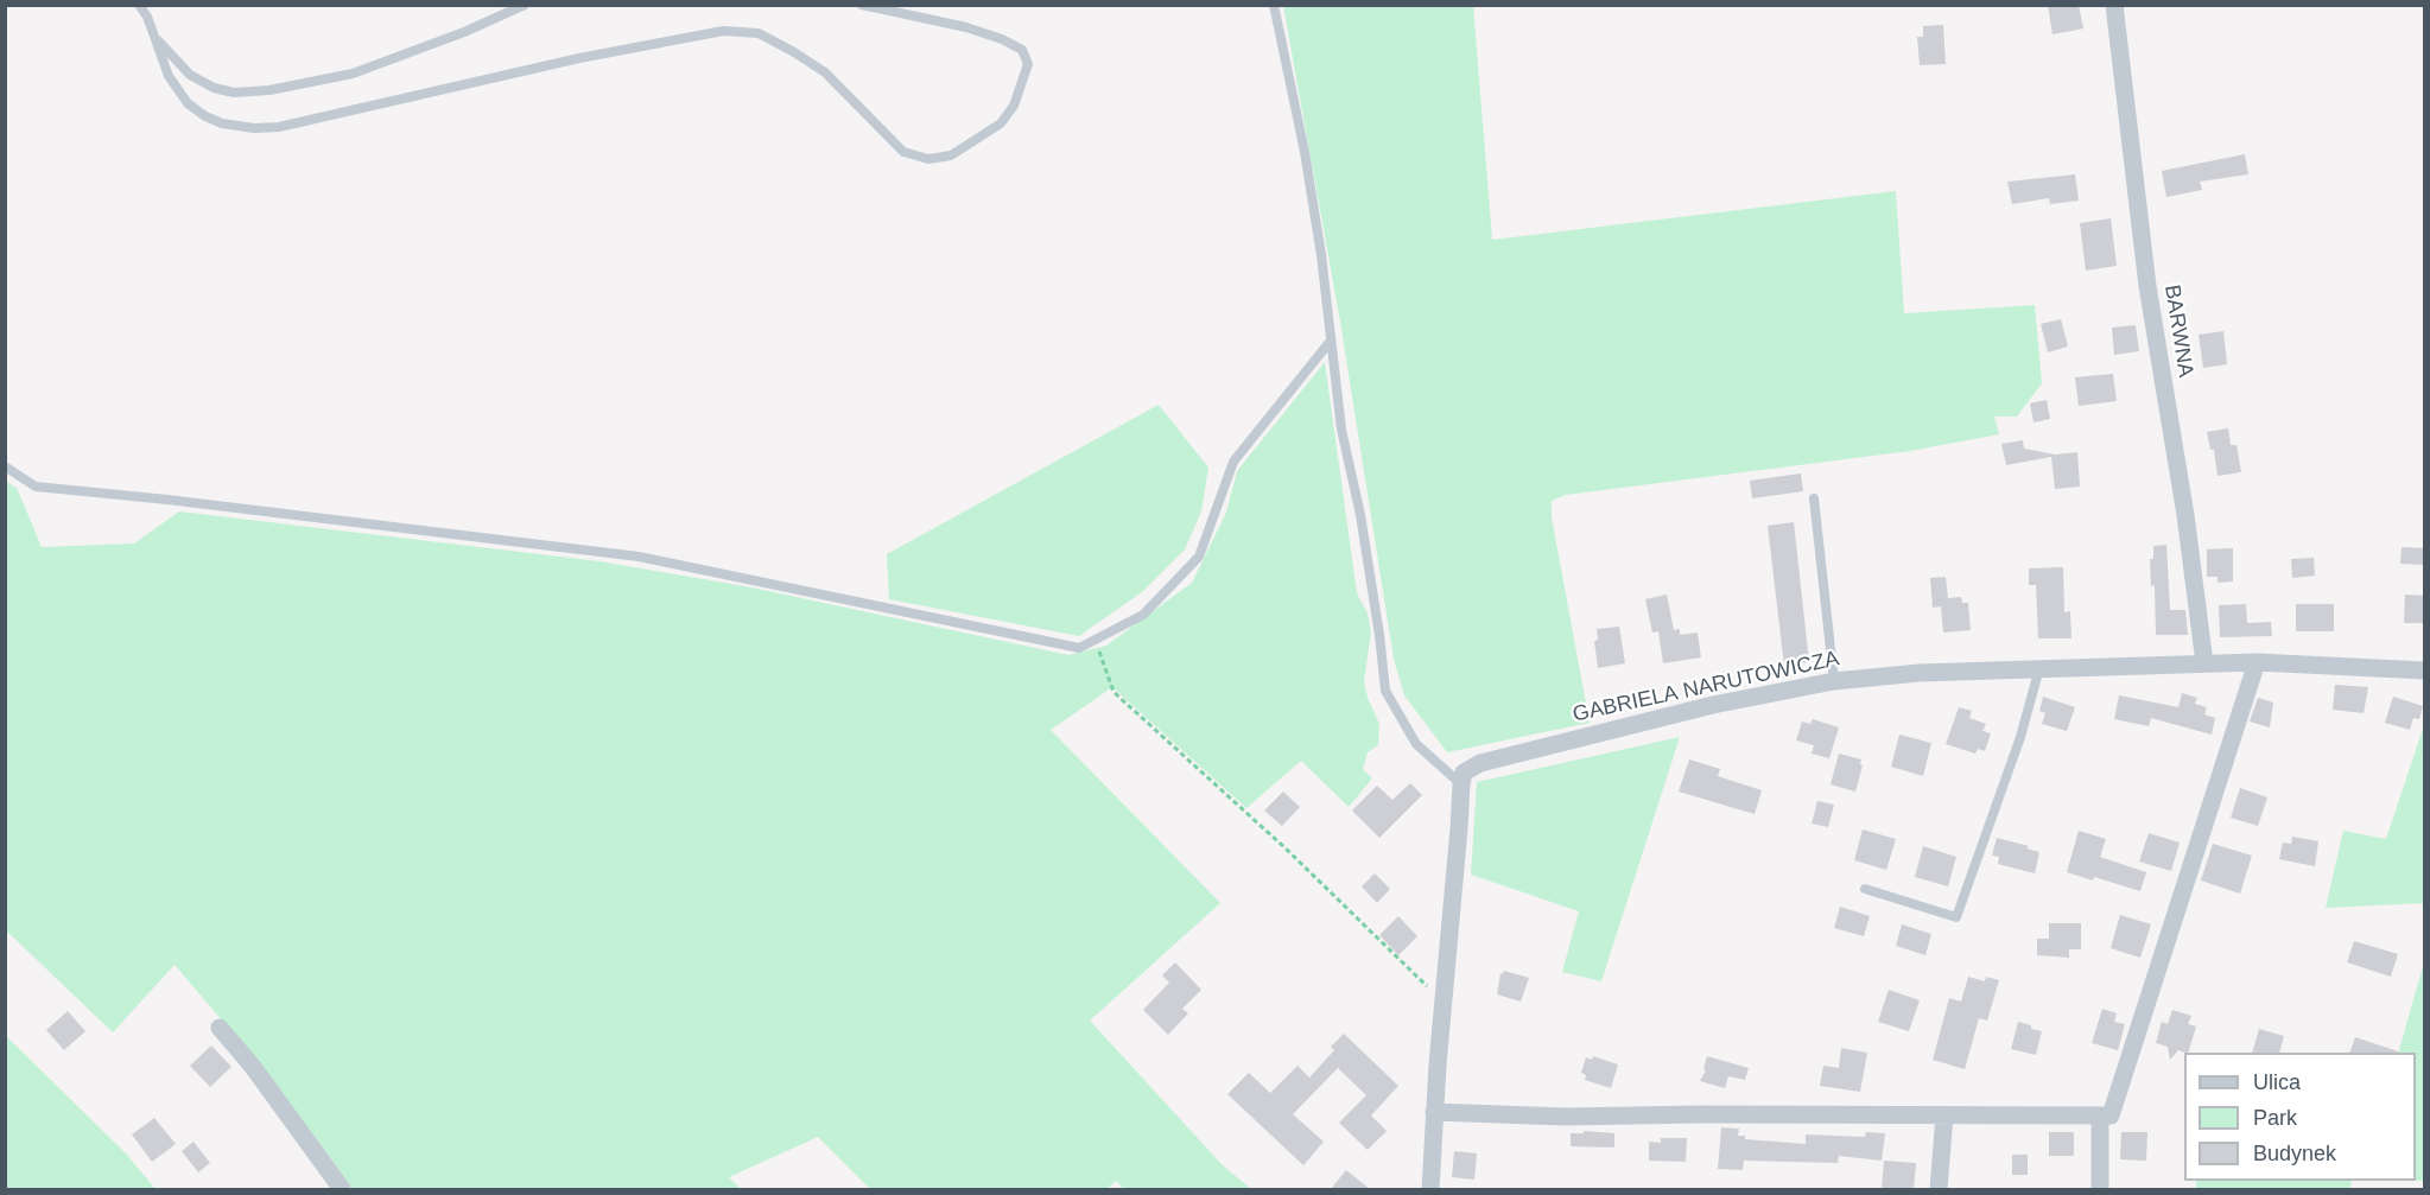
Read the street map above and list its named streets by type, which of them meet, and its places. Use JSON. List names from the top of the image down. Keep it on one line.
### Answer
{"streets":{"street":["BARWNA","GABRIELA NARUTOWICZA"]},"crossings":[["BARWNA","GABRIELA NARUTOWICZA"]],"legend":["Ulica","Park","Budynek"]}
